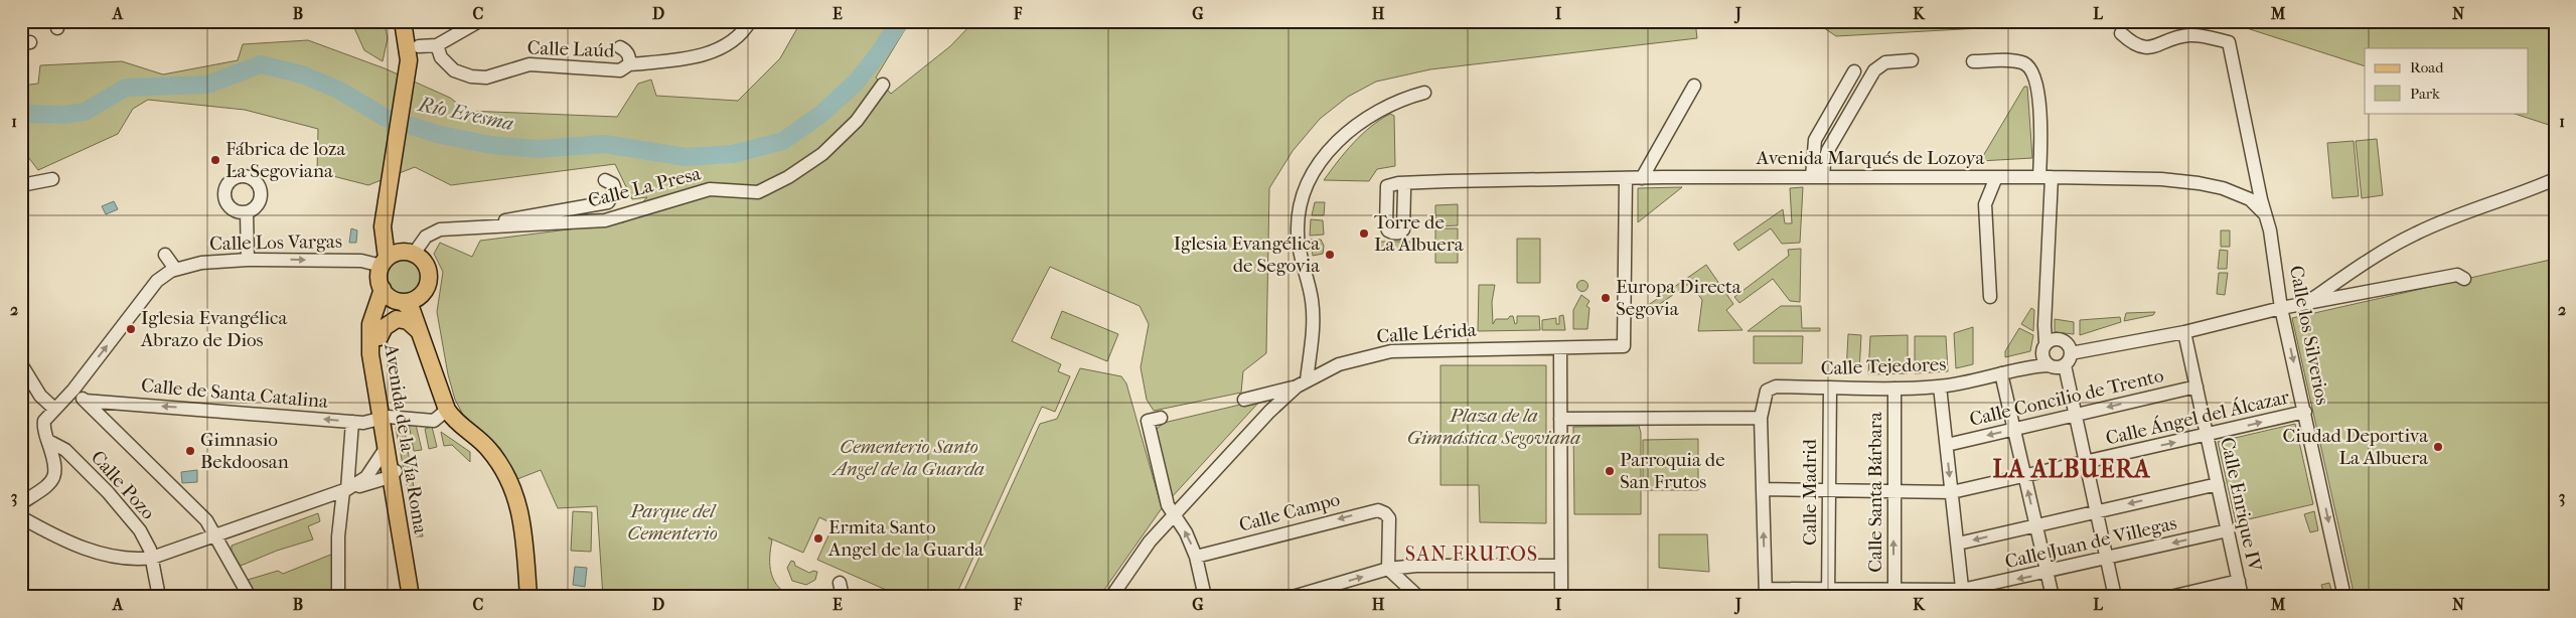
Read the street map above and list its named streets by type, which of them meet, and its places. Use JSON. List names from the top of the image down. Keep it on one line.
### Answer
{"streets":{"main road":["Avenida de la Vía Roma"],"street":["Calle Laúd","Avenida Marqués de Lozoya","Calle La Presa","Calle Los Vargas","Calle Lérida","Calle los Silverios","Calle Tejedores","Calle de Santa Catalina","Calle Concilio de Trento","Calle Ángel del Álcazar","Calle Pozo","Calle Madrid","Calle Santa Bárbara","Calle Enrique IV","Calle Campo","Calle Juan de Villegas"]},"crossings":[["Avenida Marqués de Lozoya","Calle Lérida"],["Avenida Marqués de Lozoya","Calle los Silverios"],["Calle La Presa","Calle Los Vargas"],["Calle La Presa","Avenida de la Vía Roma"],["Calle Los Vargas","Avenida de la Vía Roma"],["Calle los Silverios","Calle Ángel del Álcazar"],["Calle Tejedores","Calle Madrid"],["Calle Tejedores","Calle Santa Bárbara"],["Calle de Santa Catalina","Avenida de la Vía Roma"],["Calle Concilio de Trento","Calle Enrique IV"],["Calle Ángel del Álcazar","Calle Madrid"],["Calle Ángel del Álcazar","Calle Santa Bárbara"],["Calle Ángel del Álcazar","Calle Enrique IV"],["Calle Madrid","Calle Juan de Villegas"],["Calle Santa Bárbara","Calle Juan de Villegas"],["Calle Enrique IV","Calle Juan de Villegas"]],"one_way":["Calle Los Vargas","Calle los Silverios"],"districts":["LA ALBUERA","SAN FRUTOS"],"water":["Río Eresma"],"parks":["Plaza de la Gimnástica Segoviana","Cementerio Santo Angel de la Guarda","Parque del Cementerio"],"places":["Fábrica de loza La Segoviana","Torre de La Albuera","Iglesia Evangélica de Segovia","Europa Directa Segovia","Iglesia Evangélica Abrazo de Dios","Ciudad Deportiva La Albuera","Gimnasio Bekdoosan","Parroquia de San Frutos","Ermita Santo Angel de la Guarda"],"legend":["Road","Park"],"grid":{"columns":["A","B","C","D","E","F","G","H","I","J","K","L","M","N"],"rows":["1","2","3"]}}
